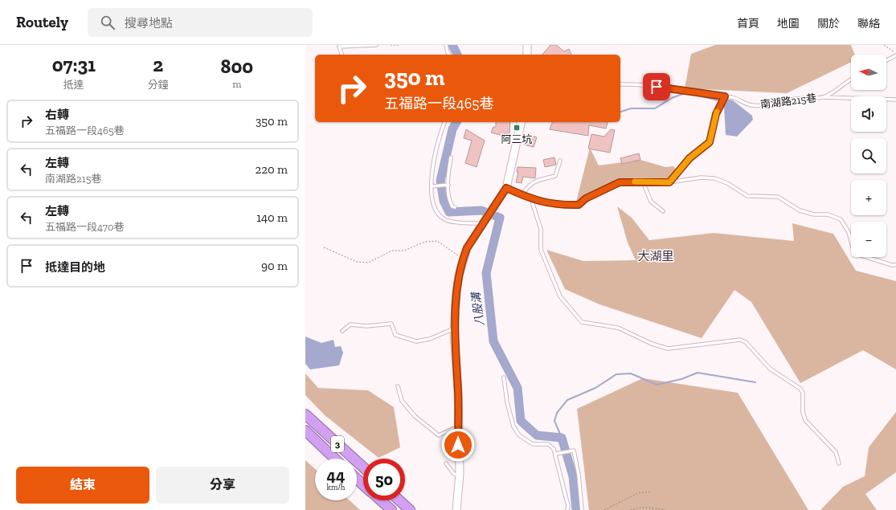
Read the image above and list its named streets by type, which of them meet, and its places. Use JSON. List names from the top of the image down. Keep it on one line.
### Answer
{"streets":{"highway":["3"],"lane":["南湖路215巷"]},"districts":["大湖里"],"water":["八股溝"],"places":{"transit":["阿三坑"]},"north":"left","page":{"header":"Routely","search":"搜尋地點","nav":["首頁","地圖","關於","聯絡"],"eta":["07:31","抵達","2","分鐘","800","m"],"map_buttons":["+","−"],"turn":["350 m","五福路一段465巷"],"list":[{"name":"右轉","note":"五福路一段465巷","value":"350 m"},{"name":"左轉","note":"南湖路215巷","value":"220 m"},{"name":"左轉","note":"五福路一段470巷","value":"140 m"},{"name":"抵達目的地","value":"90 m"}],"speed":"44 km/h","limit":"50","buttons":["結束","分享"]}}
